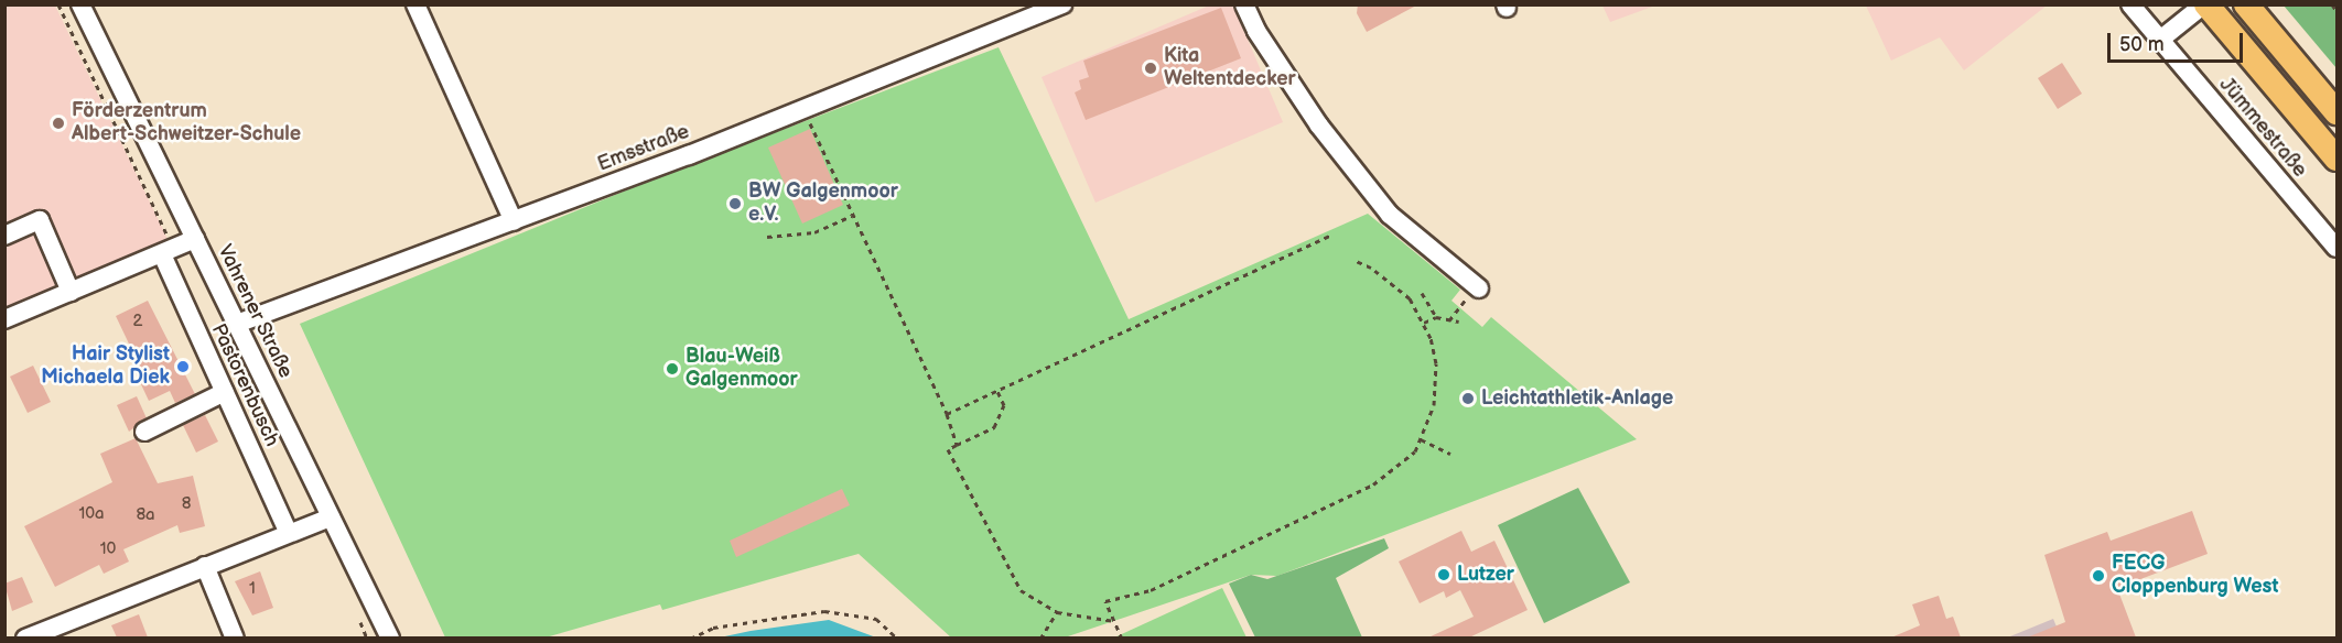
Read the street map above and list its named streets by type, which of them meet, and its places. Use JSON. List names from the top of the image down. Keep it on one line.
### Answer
{"streets":{"street":["Jümmestraße","Emsstraße","Vahrener Straße","Pastorenbusch"]},"crossings":[["Emsstraße","Vahrener Straße"]],"places":["Kita Weltentdecker","Förderzentrum Albert-Schweitzer-Schule","BW Galgenmoor e.V.","Hair Stylist Michaela Diek","Blau-Weiß Galgenmoor","Leichtathletik-Anlage","Lutzer","FECG Cloppenburg West"],"house_numbers":["2","8","10a","8a","10","1"],"scale_bar":"50 m"}
